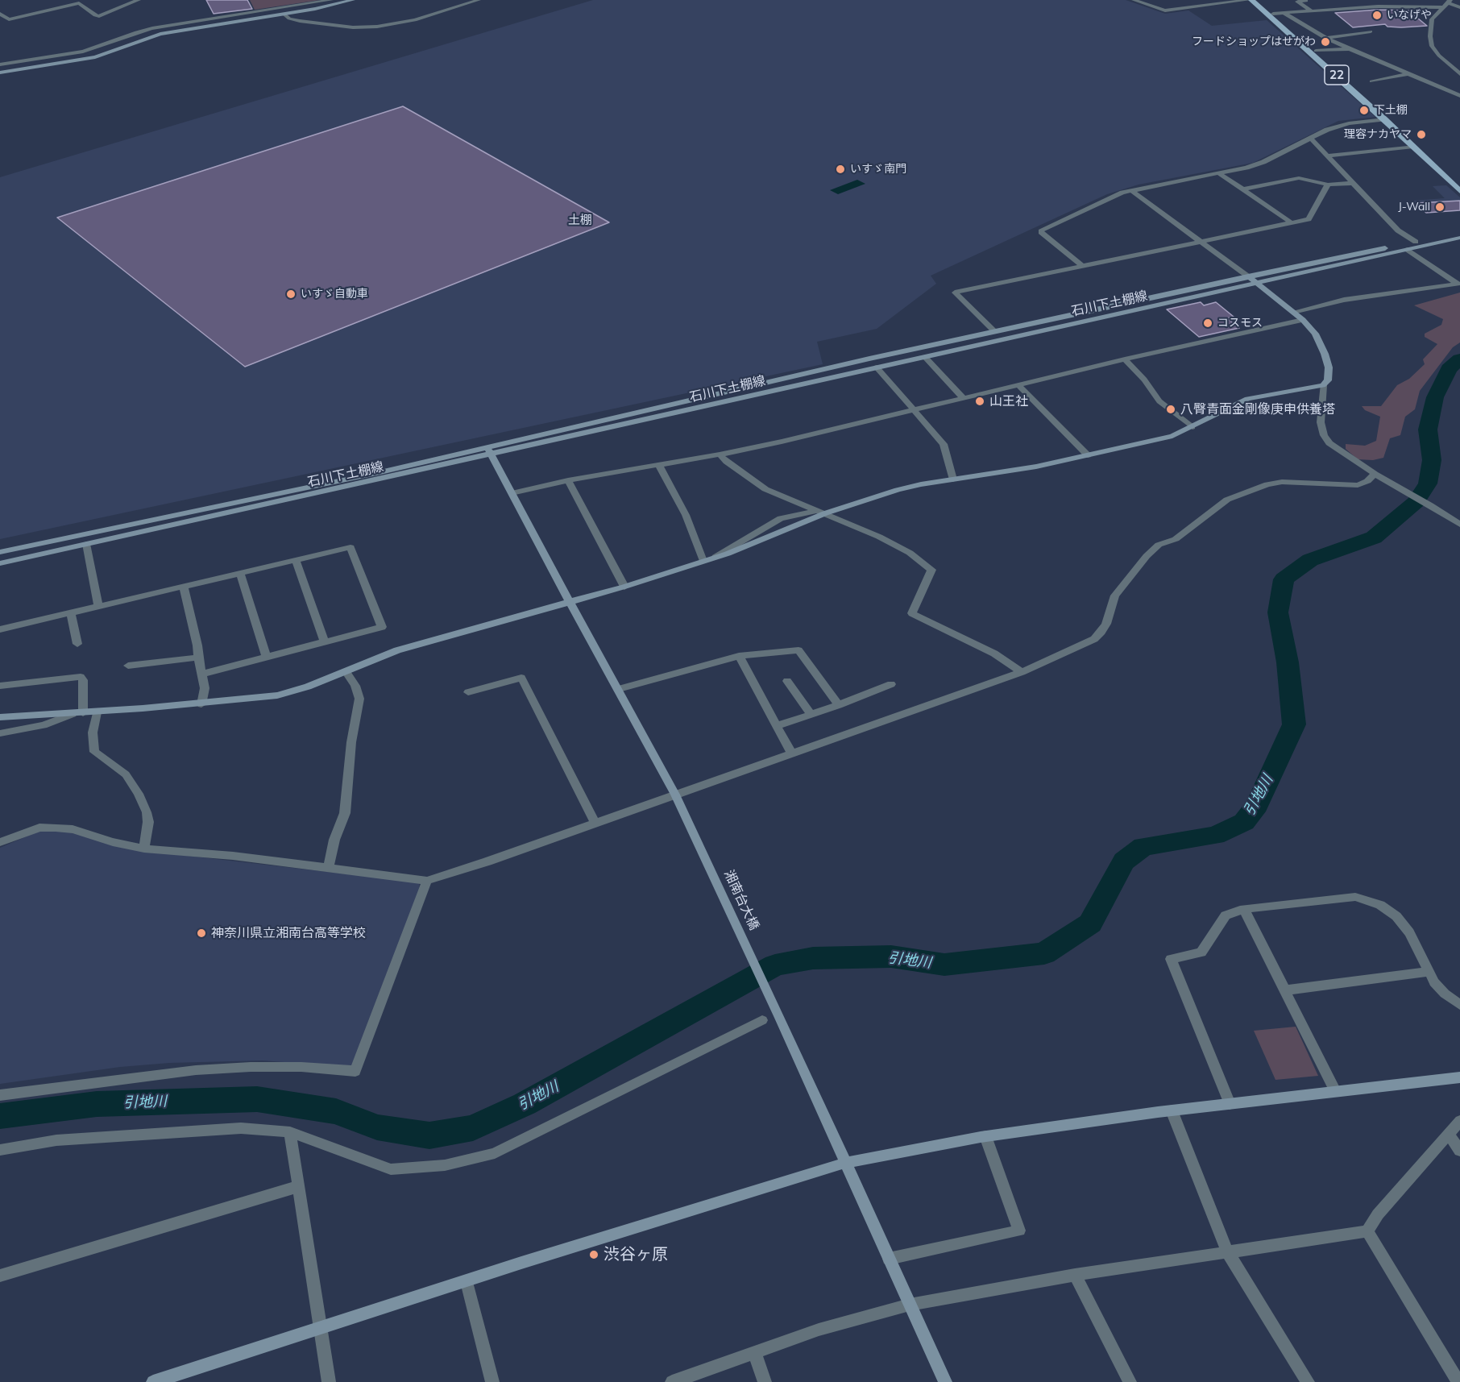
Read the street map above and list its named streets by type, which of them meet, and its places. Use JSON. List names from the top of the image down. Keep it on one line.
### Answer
{"streets":{"main road":["22"],"street":["石川下土棚線","湘南台大橋"]},"crossings":[["石川下土棚線","湘南台大橋"]],"districts":["土棚"],"water":["引地川"],"places":["いなげや","フードショップはせがわ","下土棚","理容ナカヤマ","いすゞ南門","J-Wall","いすゞ自動車","コスモス","山王社","八臀青面金剛像庚申供養塔","神奈川県立湘南台高等学校","渋谷ヶ原"]}
